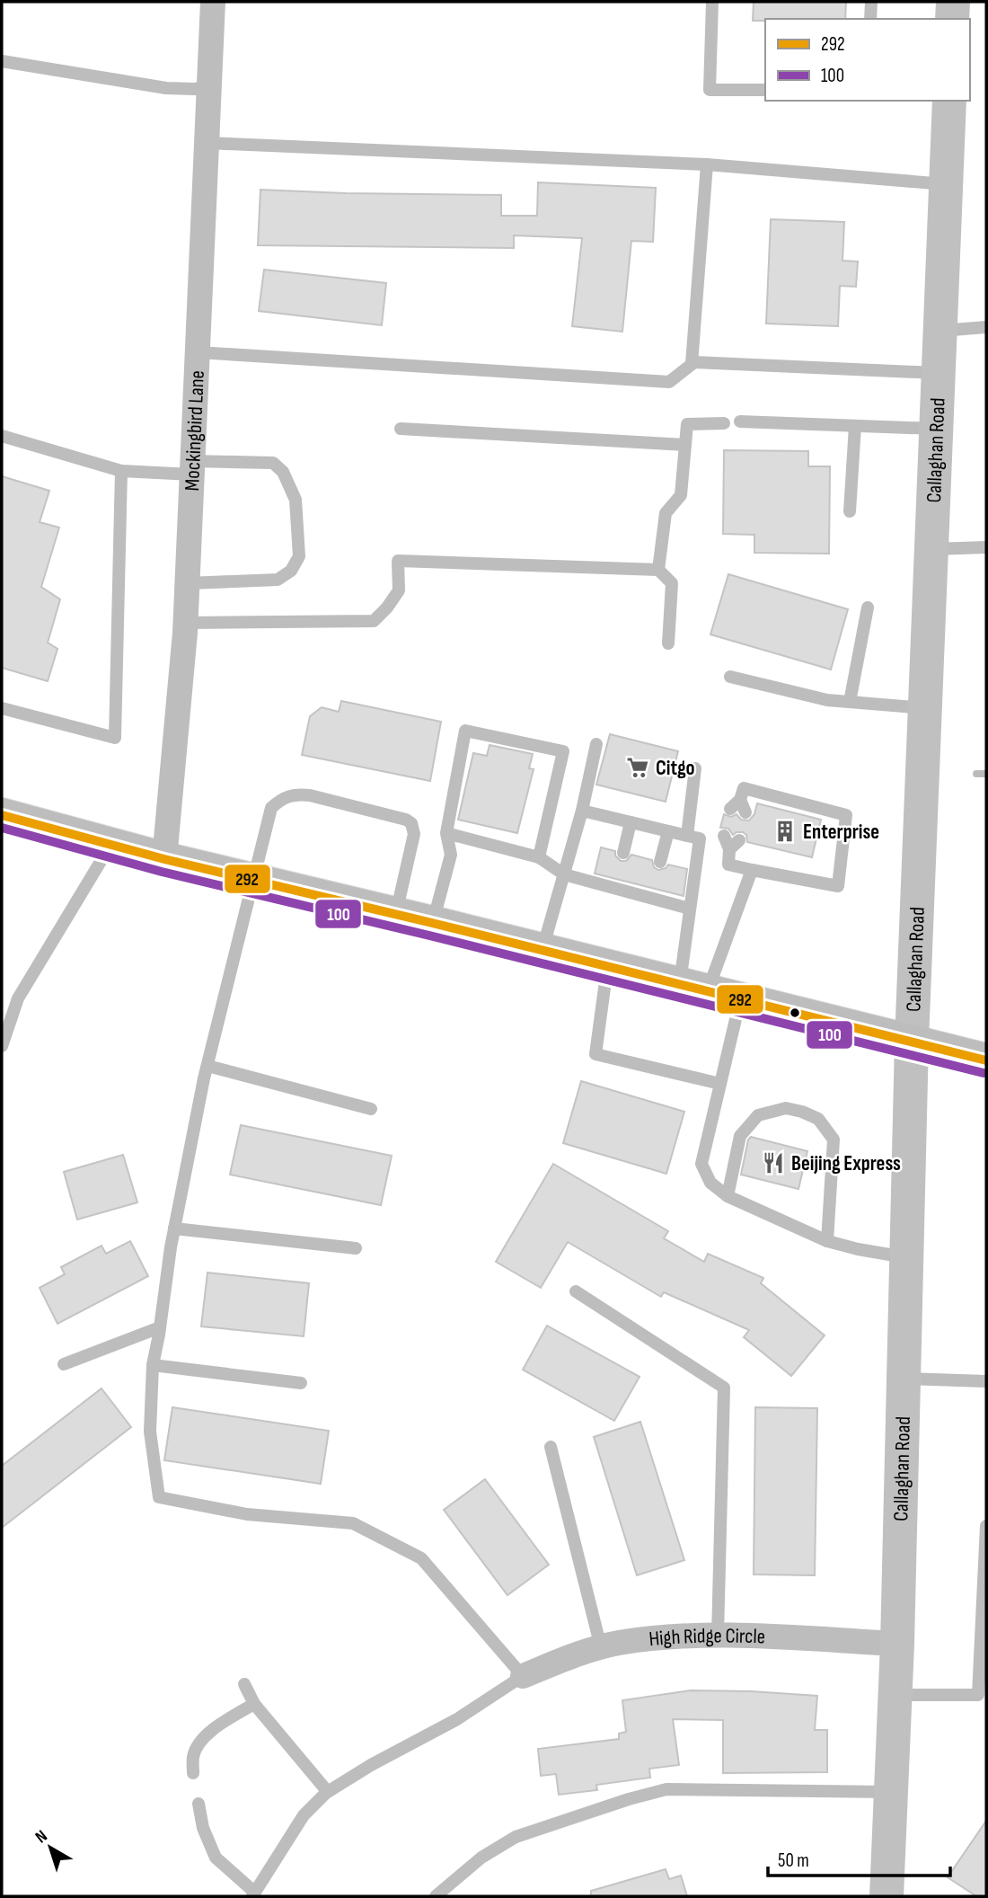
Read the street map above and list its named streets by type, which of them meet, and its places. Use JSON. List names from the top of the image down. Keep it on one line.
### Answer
{"streets":{"main road":["Callaghan Road"],"street":["Mockingbird Lane","High Ridge Circle"]},"crossings":[["Callaghan Road","High Ridge Circle"]],"places":{"supermarket":["Citgo"],"building":["Enterprise"],"restaurant":["Beijing Express"]},"lines":["transit line 292","transit line 100"],"legend":["292","100"],"scale_bar":"50 m","north":"top left"}
